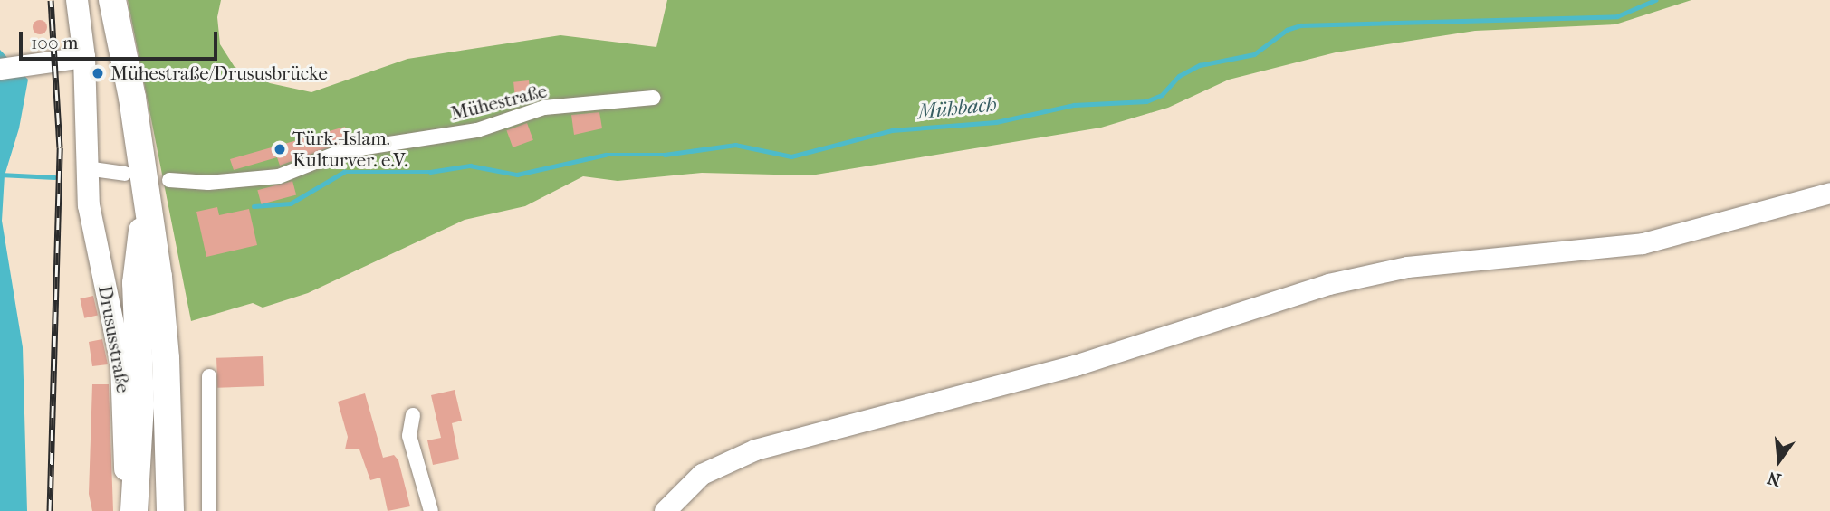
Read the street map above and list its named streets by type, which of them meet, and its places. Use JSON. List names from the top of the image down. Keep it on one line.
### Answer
{"streets":{"main road":["Drususstraße"],"street":["Mühestraße"]},"water":["Mühbach"],"places":["Mühestraße/Drususbrücke","Türk.-Islam. Kulturver. e.V."],"scale_bar":"100 m","north":"bottom"}
